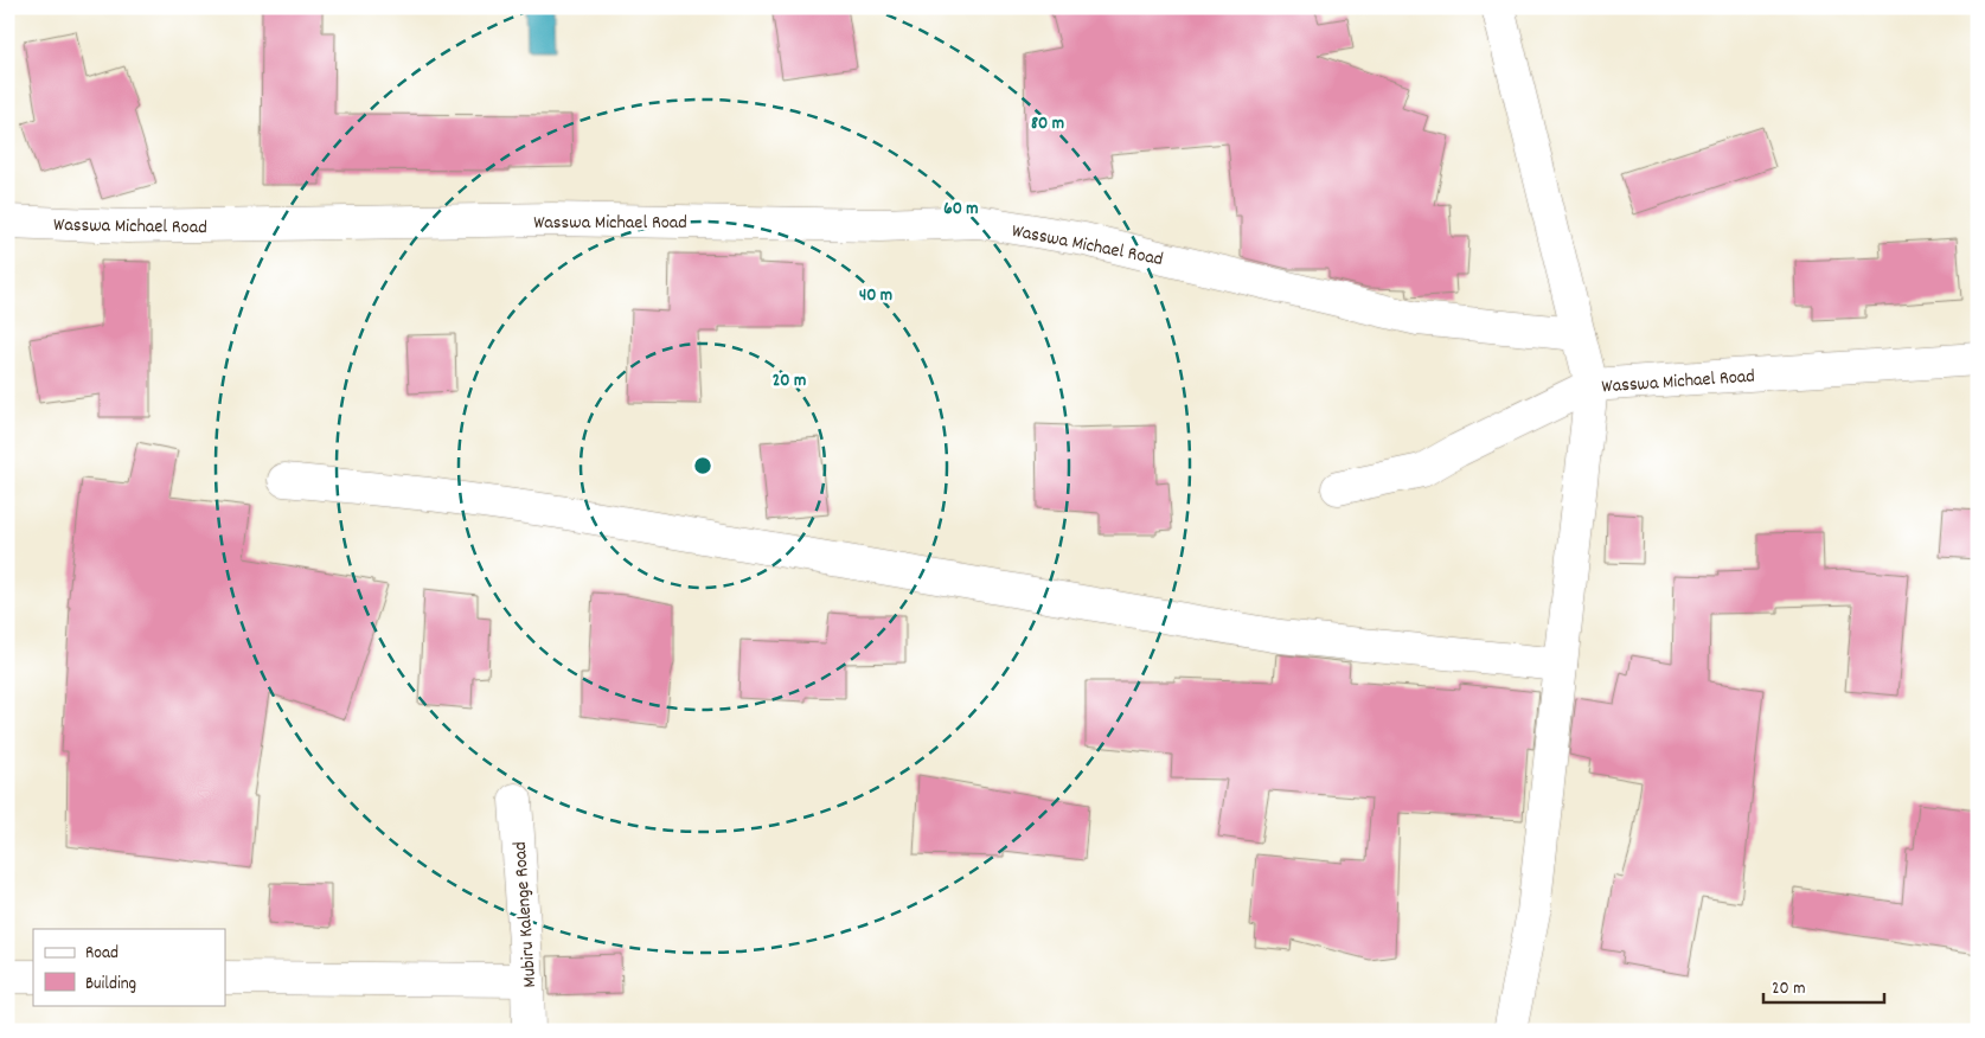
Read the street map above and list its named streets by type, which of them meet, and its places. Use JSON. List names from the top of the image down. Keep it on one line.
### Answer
{"streets":{"street":["Wasswa Michael Road","Mubiru Kalenge Road"]},"legend":["Road","Building"],"scale_bar":"20 m","rings":["80 m","60 m","40 m","20 m"]}
